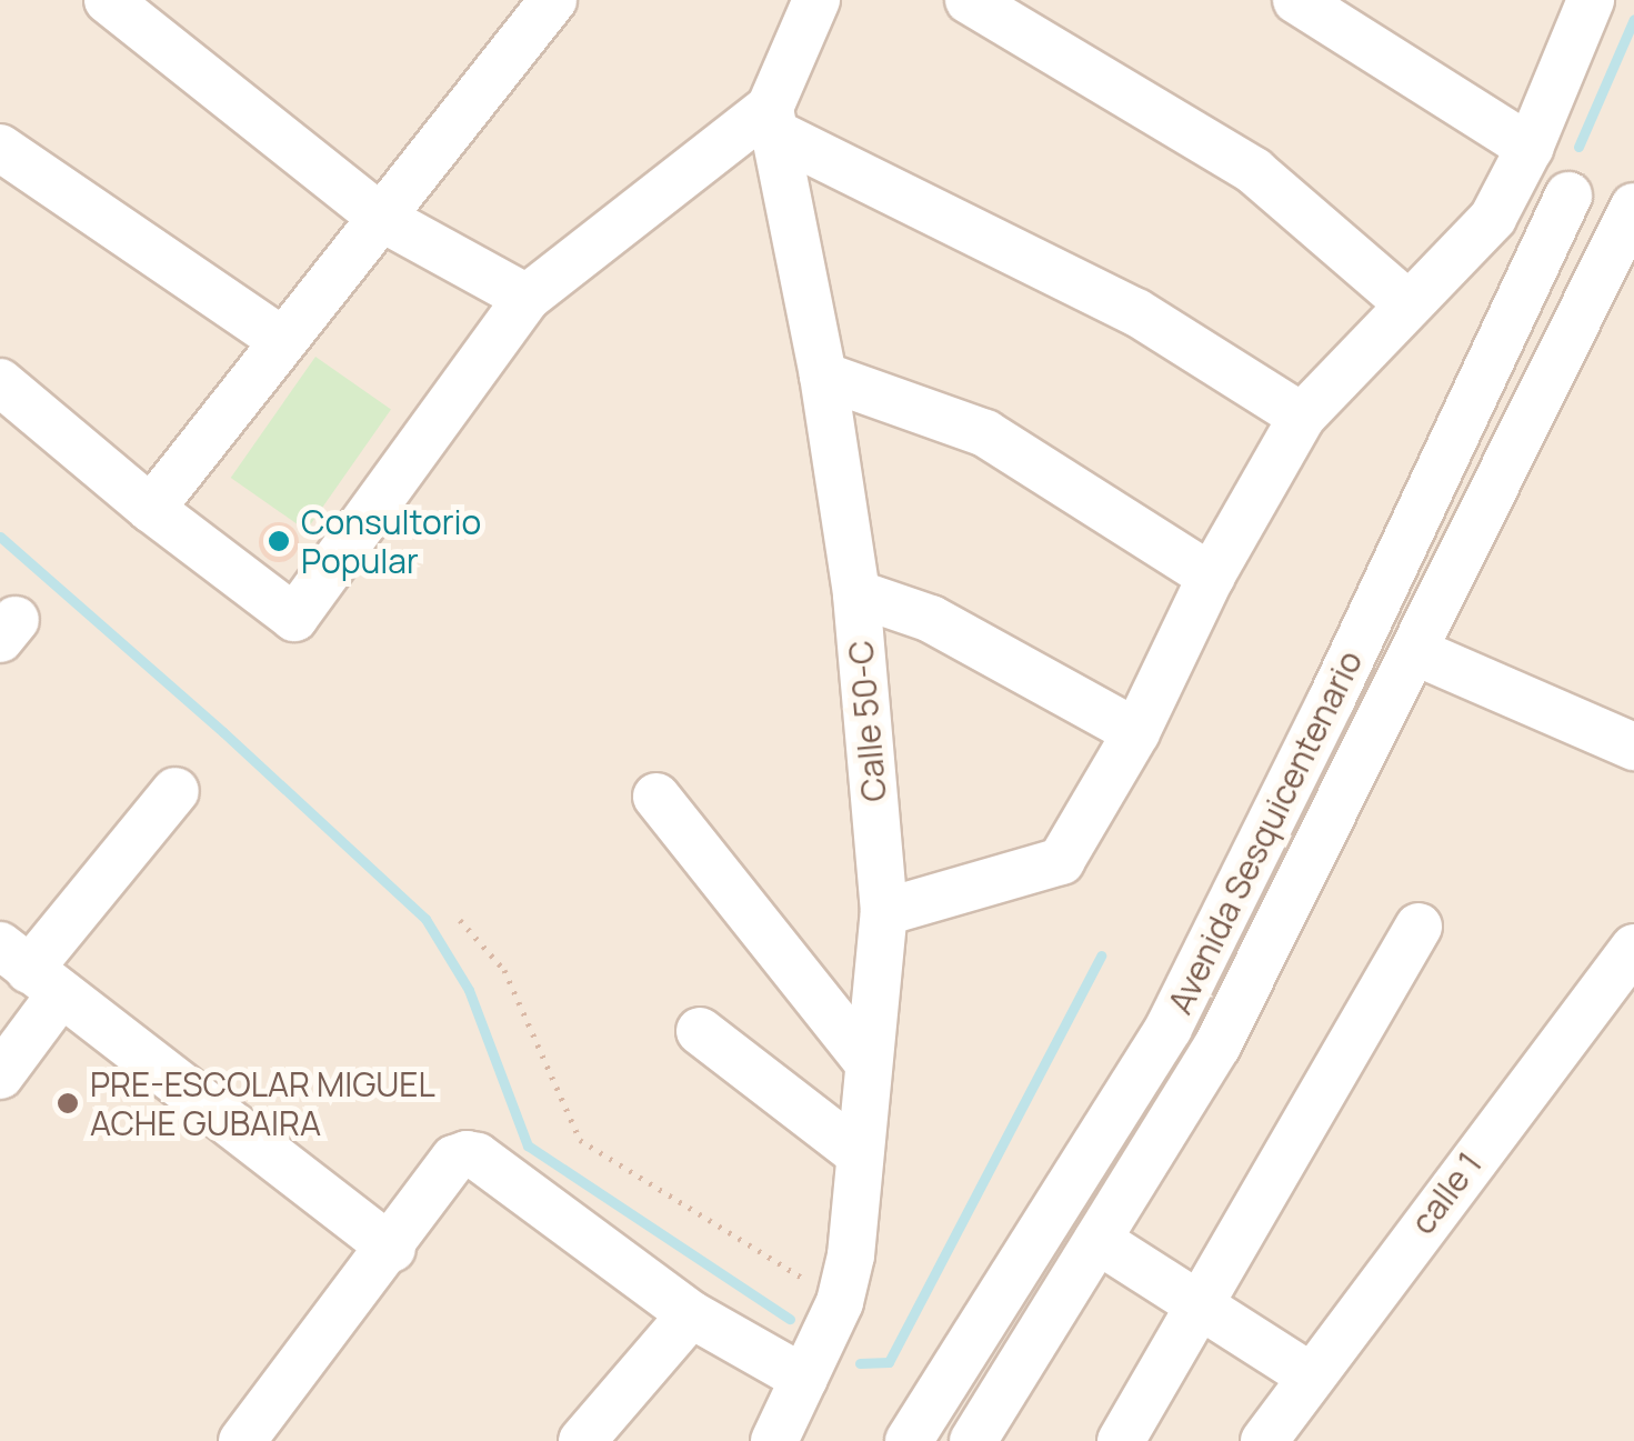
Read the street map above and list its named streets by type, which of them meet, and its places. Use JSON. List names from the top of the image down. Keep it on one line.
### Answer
{"streets":{"street":["Calle 50-C","Avenida Sesquicentenario","calle 1"]},"places":["Consultorio Popular","PRE-ESCOLAR MIGUEL ACHE GUBAIRA"]}
